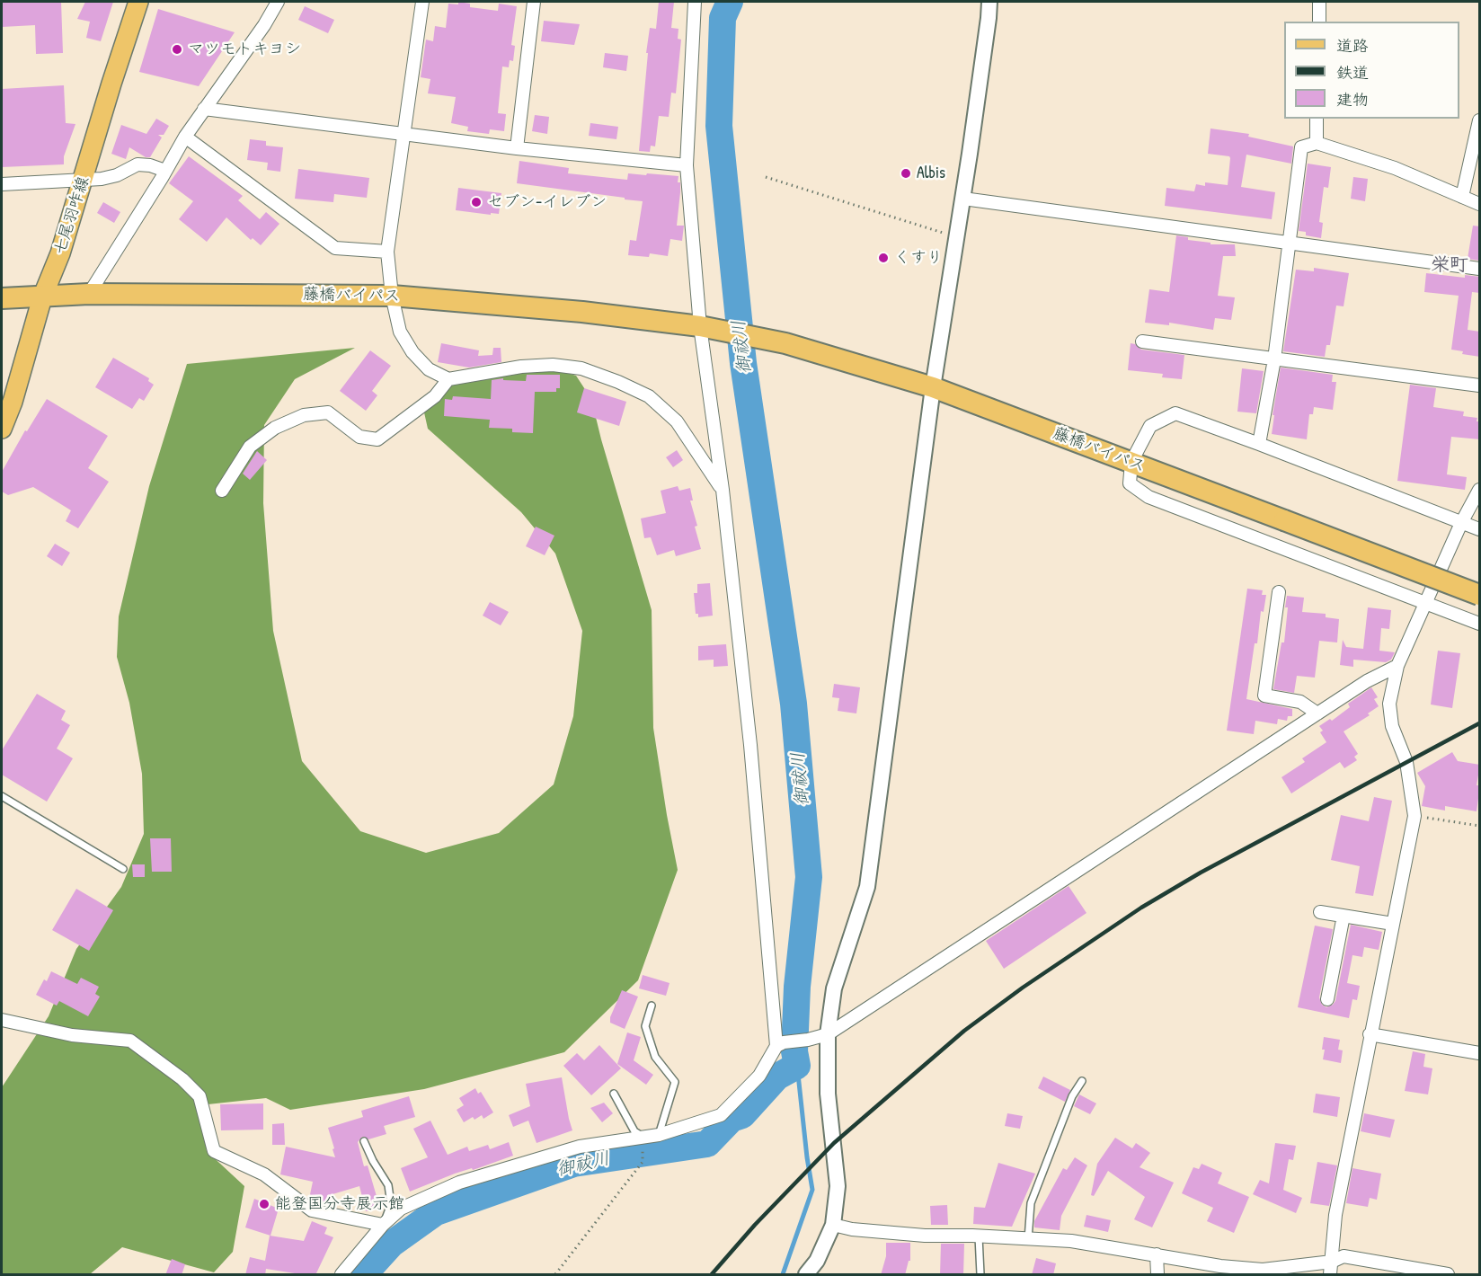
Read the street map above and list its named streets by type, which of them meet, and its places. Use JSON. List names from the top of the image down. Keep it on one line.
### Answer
{"streets":{"highway":["藤橋バイパス"],"main road":["七尾羽咋線"]},"crossings":[["七尾羽咋線","藤橋バイパス"]],"districts":["栄町"],"water":["御祓川"],"places":["マツモトキヨシ","Albis","セブン-イレブン","くすり","能登国分寺展示館"],"legend":["道路","鉄道","建物"]}
